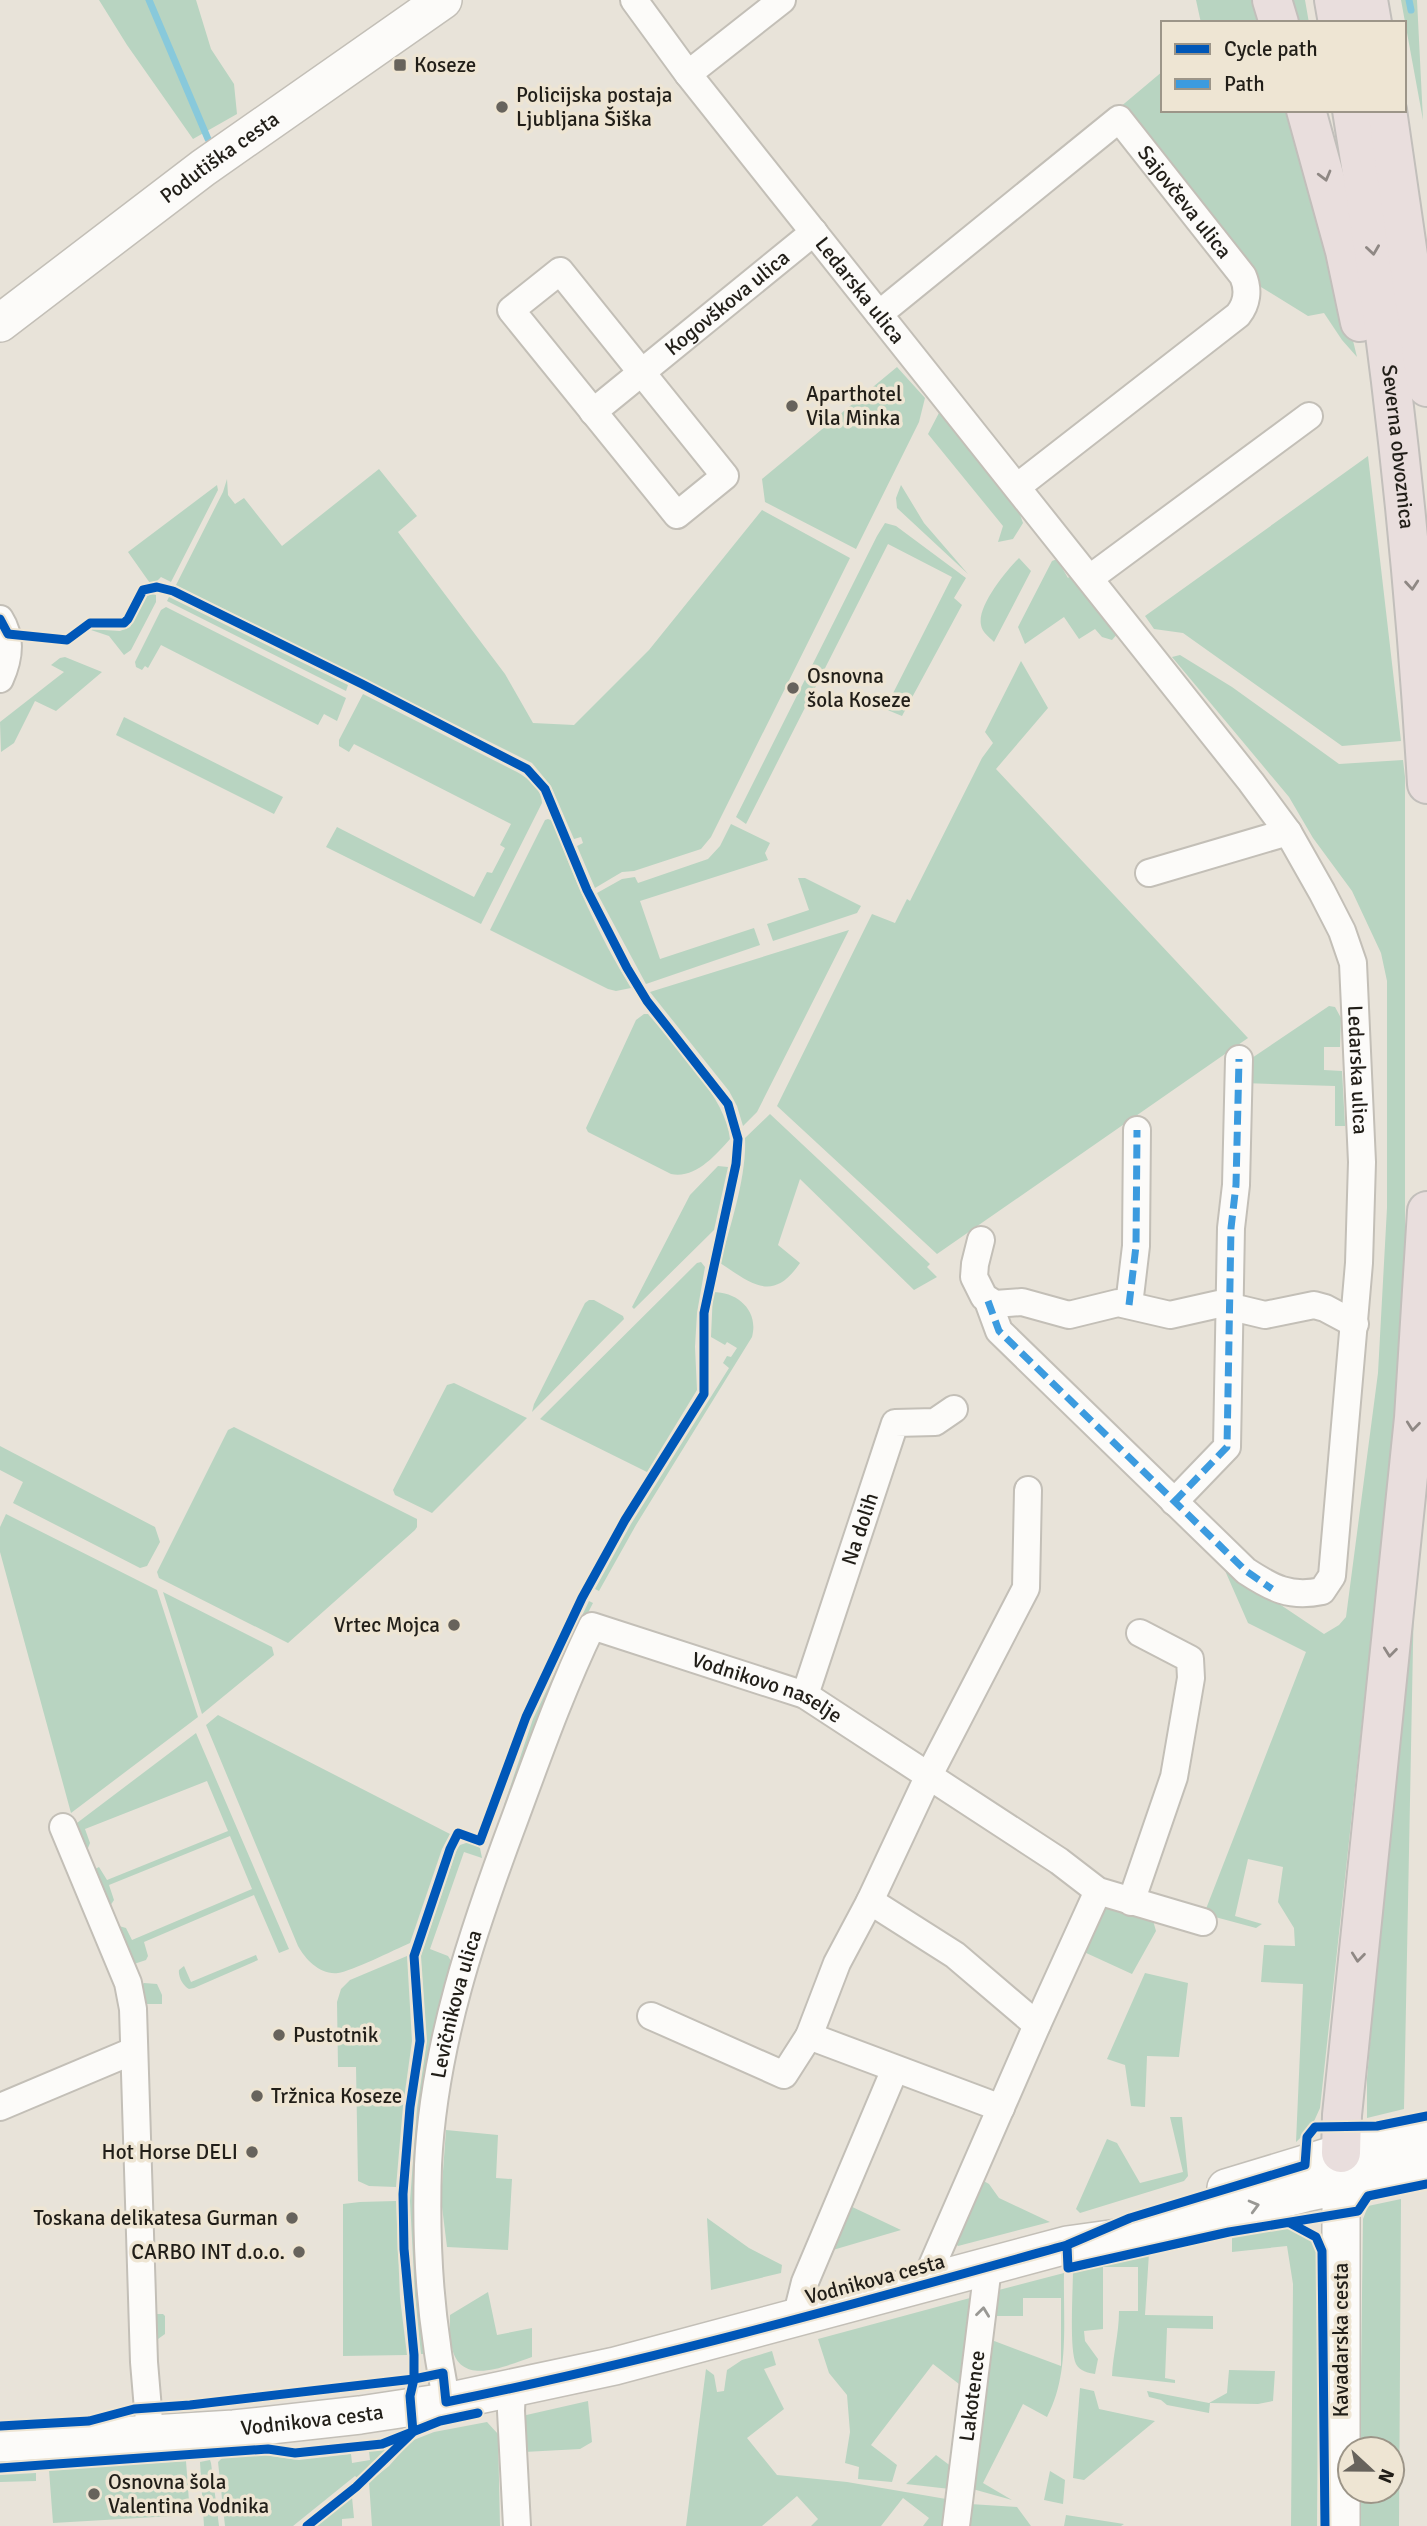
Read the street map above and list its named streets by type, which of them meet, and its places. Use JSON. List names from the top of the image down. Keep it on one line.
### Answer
{"streets":{"highway":["Severna obvoznica"],"street":["Podutiška cesta","Sajovčeva ulica","Ledarska ulica","Kogovškova ulica","Na dolih","Vodnikovo naselje","Levičnikova ulica","Vodnikova cesta","Kavadarska cesta","Lakotence"]},"crossings":[["Sajovčeva ulica","Ledarska ulica"],["Ledarska ulica","Kogovškova ulica"],["Na dolih","Vodnikovo naselje"],["Vodnikovo naselje","Levičnikova ulica"],["Levičnikova ulica","Vodnikova cesta"],["Vodnikova cesta","Kavadarska cesta"],["Vodnikova cesta","Lakotence"]],"places":{"transit":["Koseze"],"other":["Policijska postaja Ljubljana Šiška","Aparthotel Vila Minka","Osnovna šola Koseze","Vrtec Mojca","Pustotnik","Tržnica Koseze","Hot Horse DELI","Toskana delikatesa Gurman","CARBO INT d.o.o.","Osnovna šola Valentina Vodnika"]},"legend":["Cycle path","Path"],"north":"right"}
